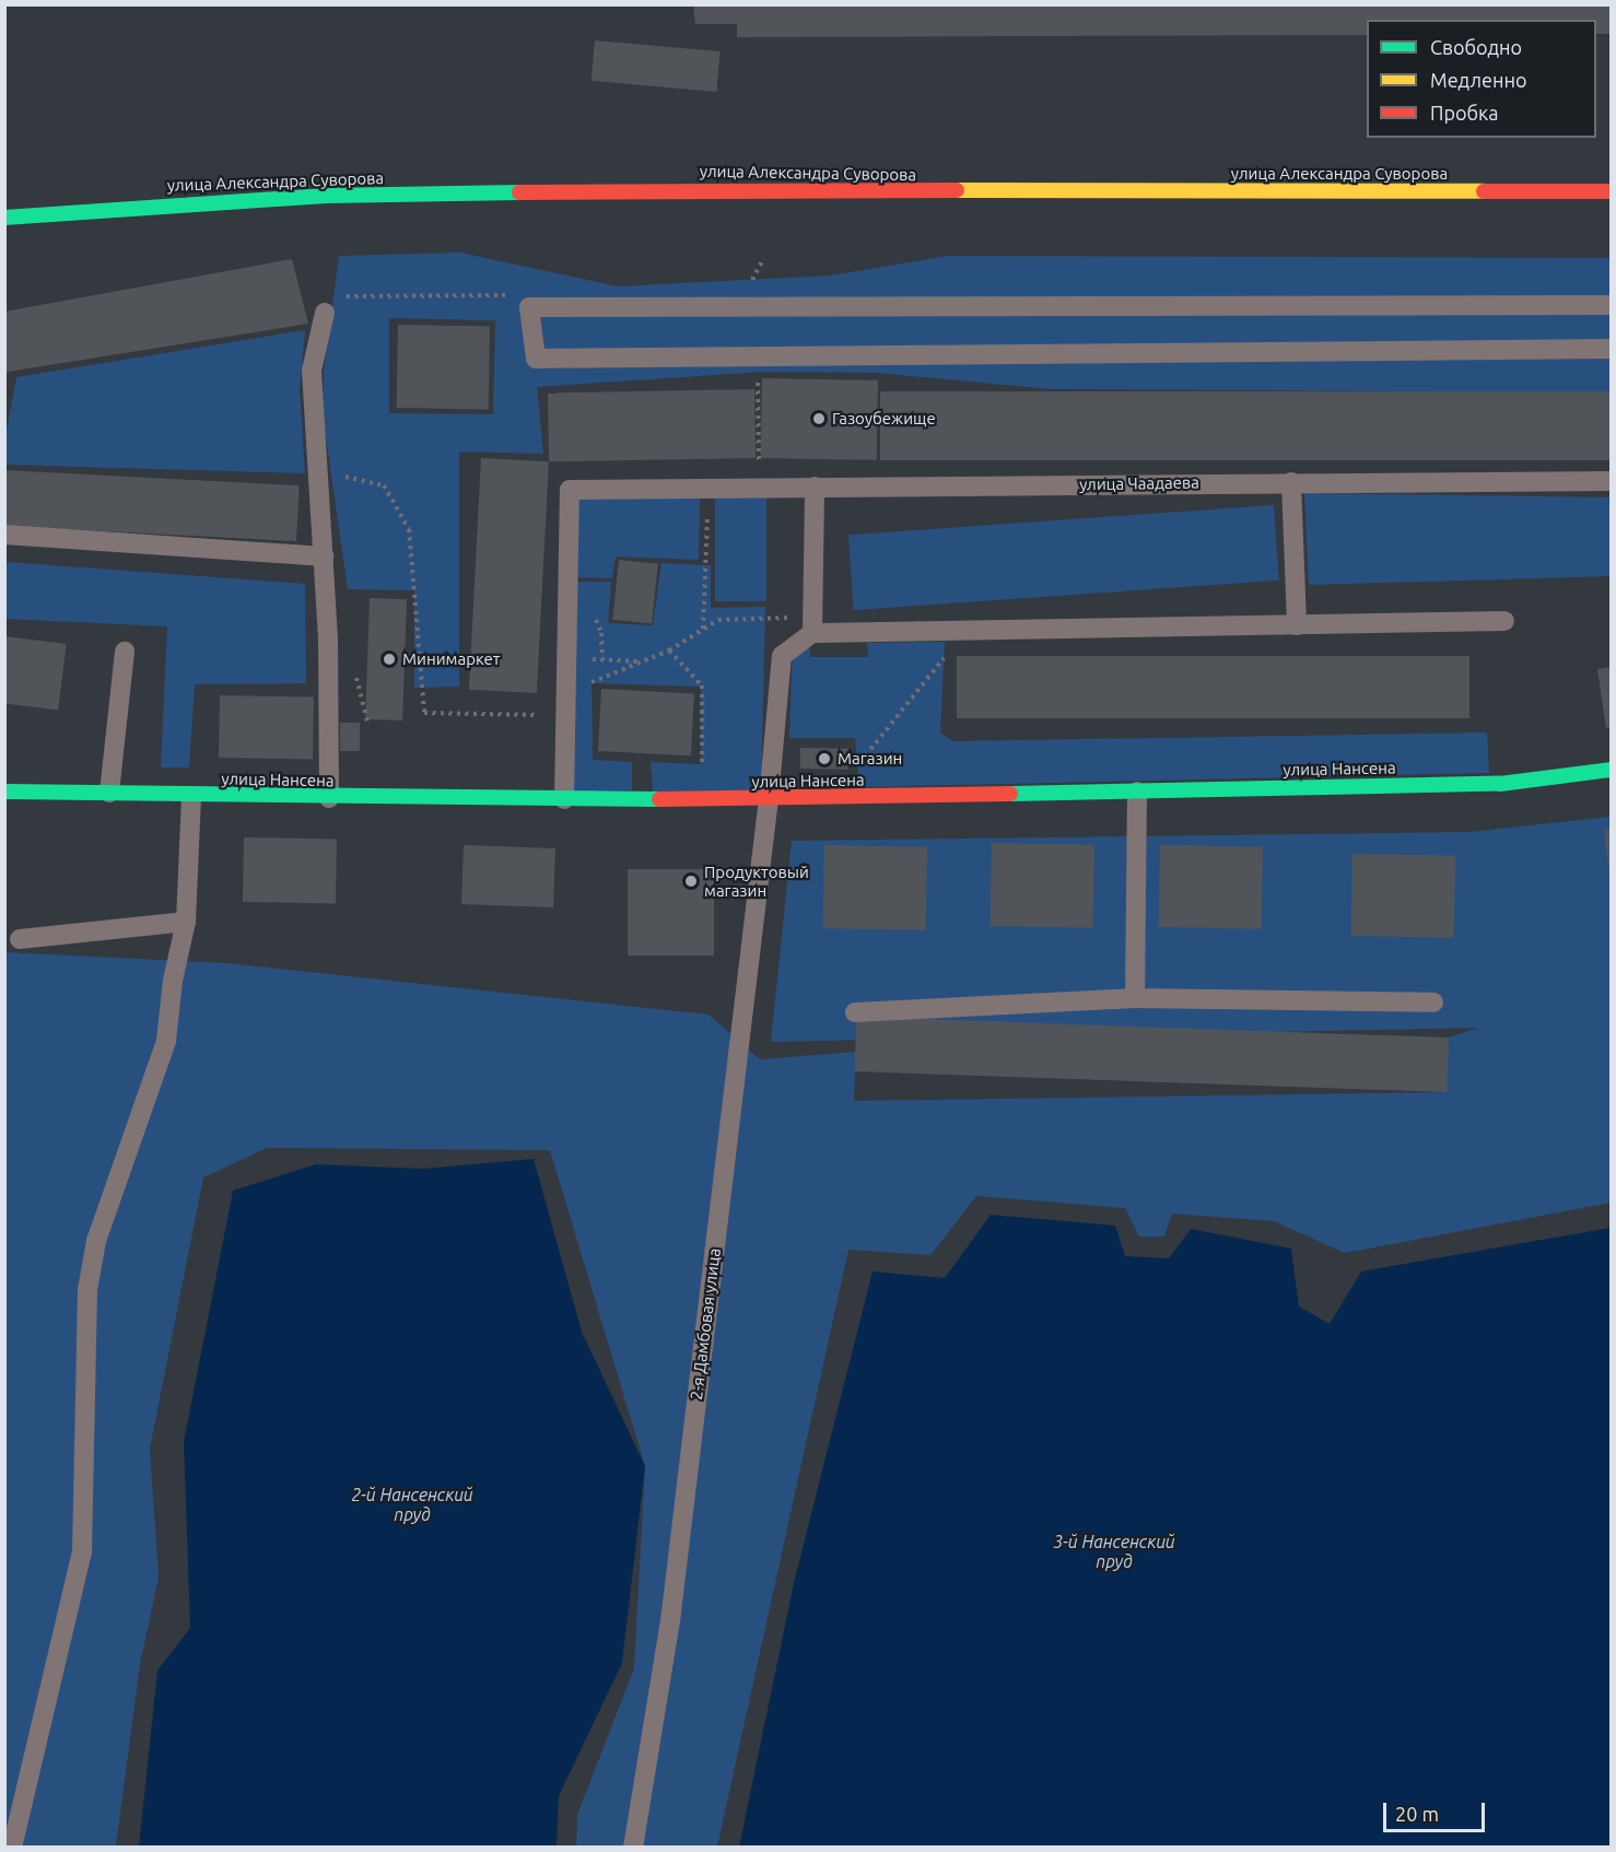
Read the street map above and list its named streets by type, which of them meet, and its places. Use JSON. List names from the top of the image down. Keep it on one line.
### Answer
{"streets":{"street":["улица Александра Суворова","улица Нансена"],"lane":["улица Чаадаева","2-я Дамбовая улица"]},"crossings":[["улица Нансена","2-я Дамбовая улица"]],"water":["2-й Нансенский пруд","3-й Нансенский пруд"],"places":["Газоубежище","Минимаркет","Магазин","Продуктовый магазин"],"legend":["Свободно","Медленно","Пробка"],"scale_bar":"20 m"}
